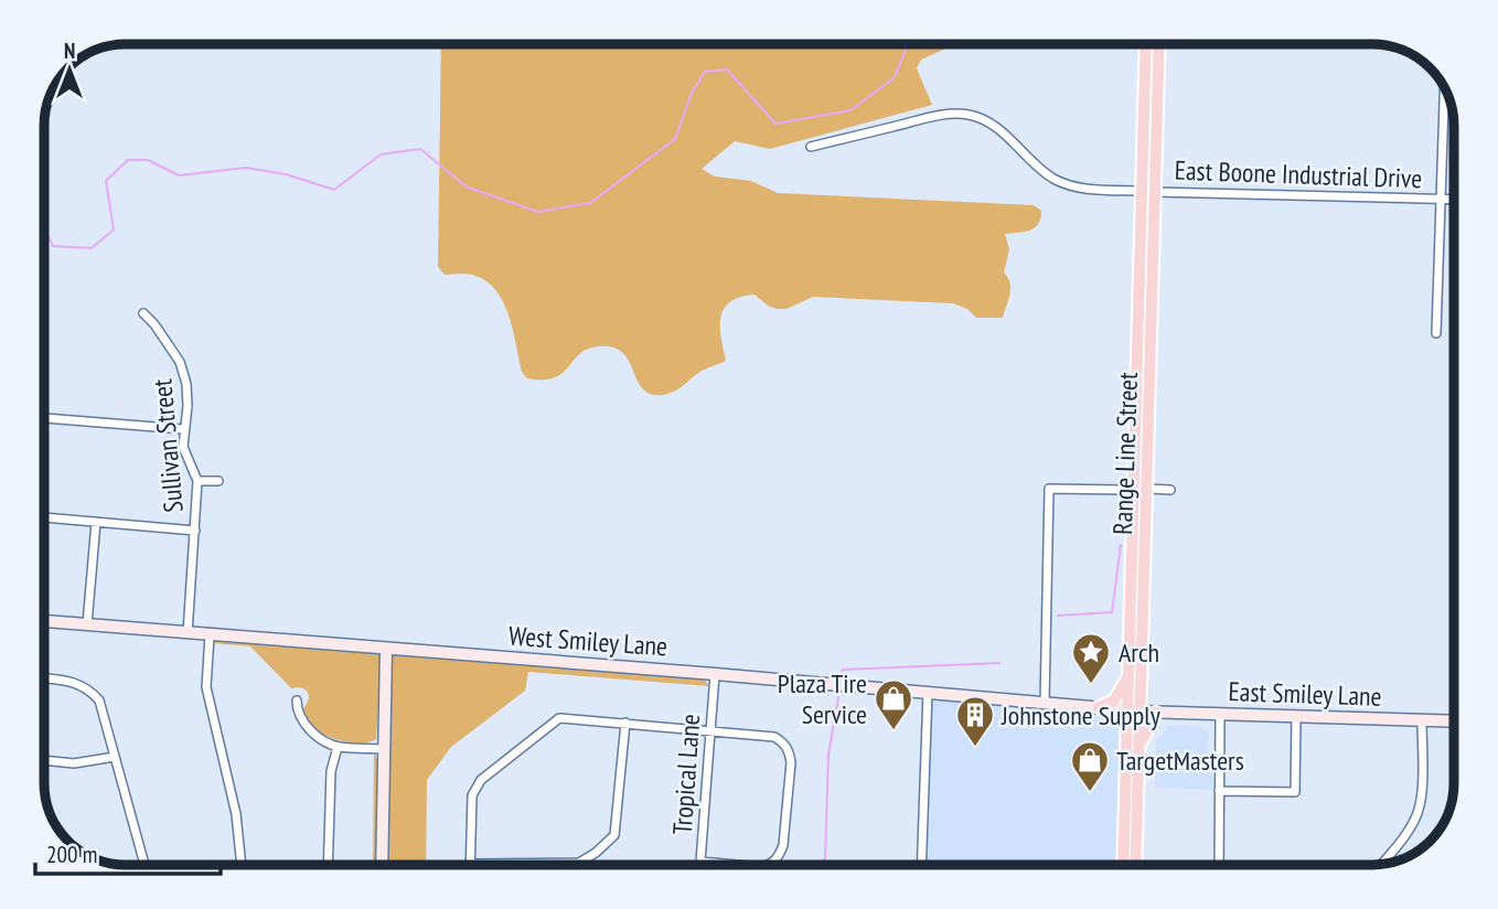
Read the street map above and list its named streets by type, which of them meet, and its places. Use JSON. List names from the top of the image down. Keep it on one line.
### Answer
{"streets":{"main road":["Range Line Street"],"street":["East Boone Industrial Drive","Sullivan Street","West Smiley Lane","East Smiley Lane","Tropical Lane"]},"crossings":[["East Boone Industrial Drive","Range Line Street"],["Sullivan Street","West Smiley Lane"],["Range Line Street","West Smiley Lane"],["Range Line Street","East Smiley Lane"],["West Smiley Lane","East Smiley Lane"],["West Smiley Lane","Tropical Lane"]],"places":{"place":["Arch"],"shop":["Plaza Tire Service","TargetMasters"],"building":["Johnstone Supply"]},"scale_bar":"200 m","north":"top"}
